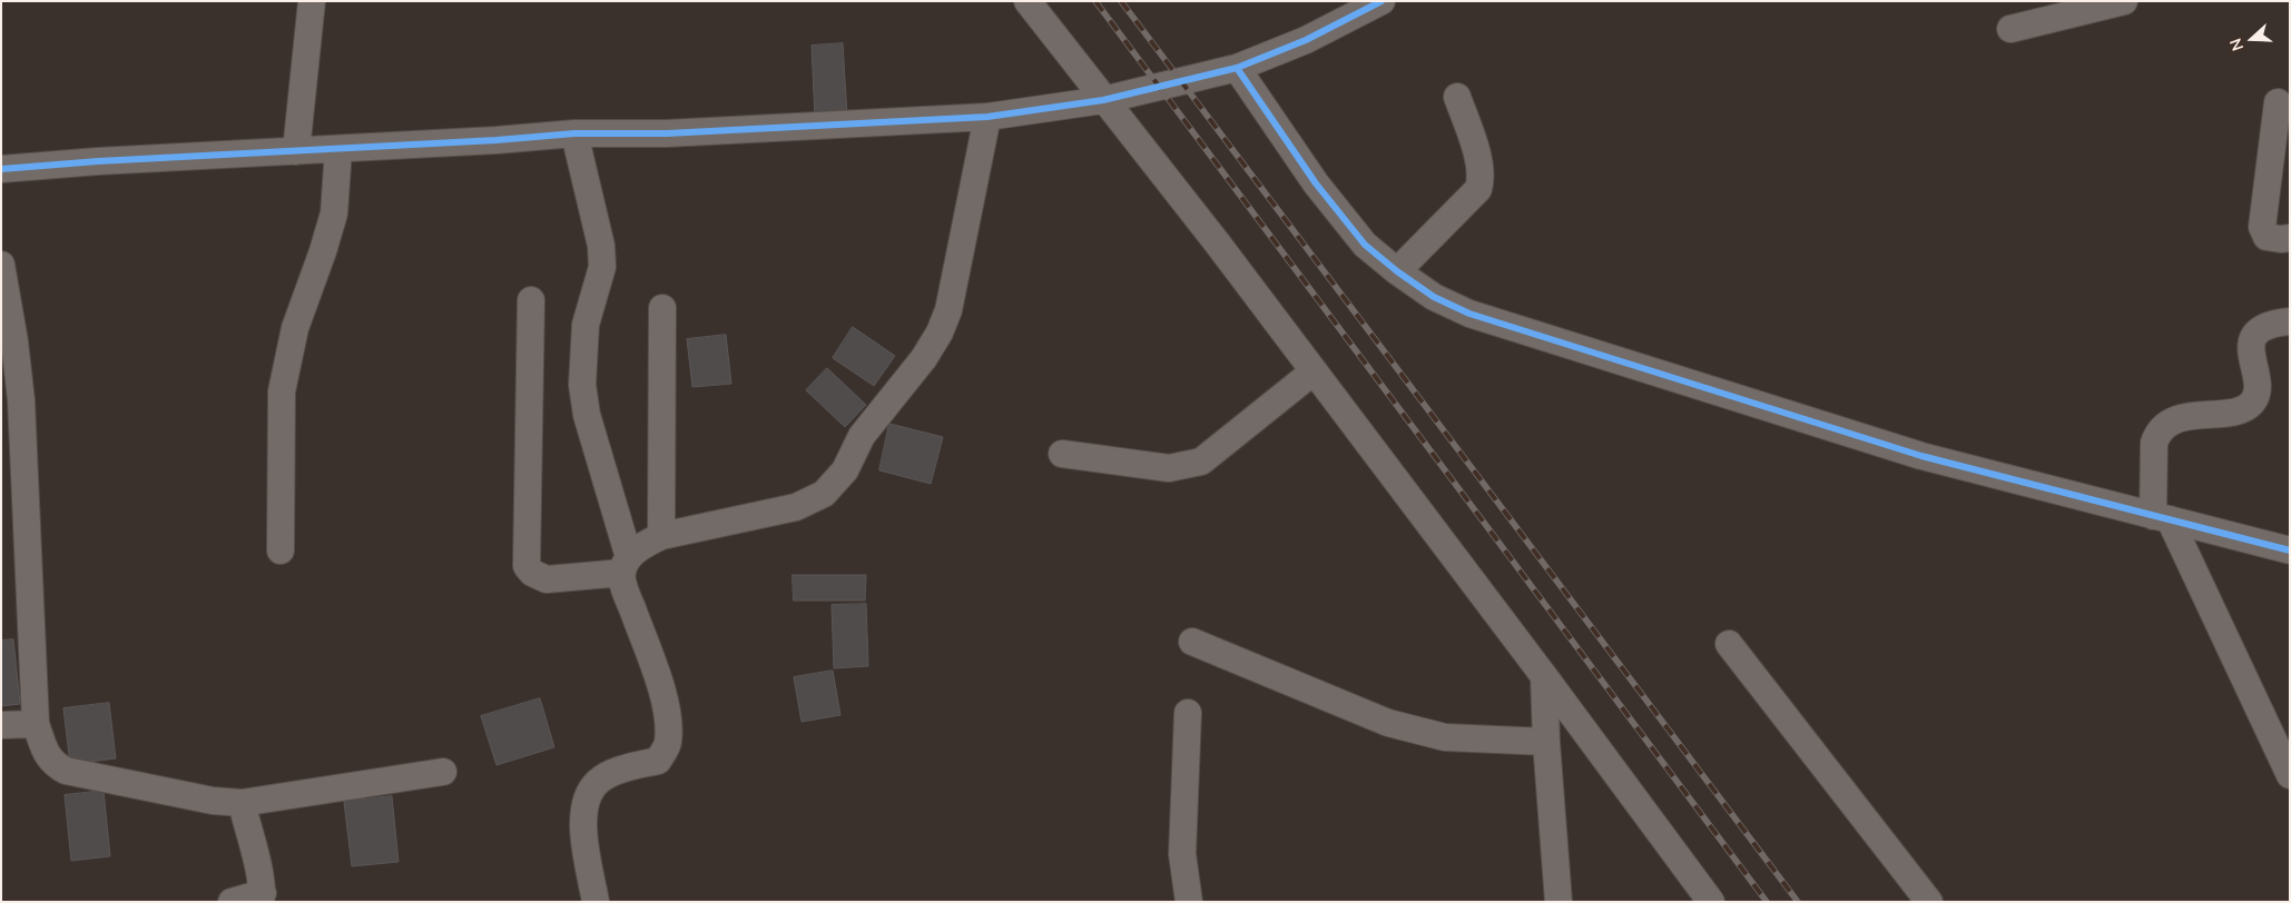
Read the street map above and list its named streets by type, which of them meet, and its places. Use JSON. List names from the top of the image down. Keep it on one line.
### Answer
{"north":"left"}
